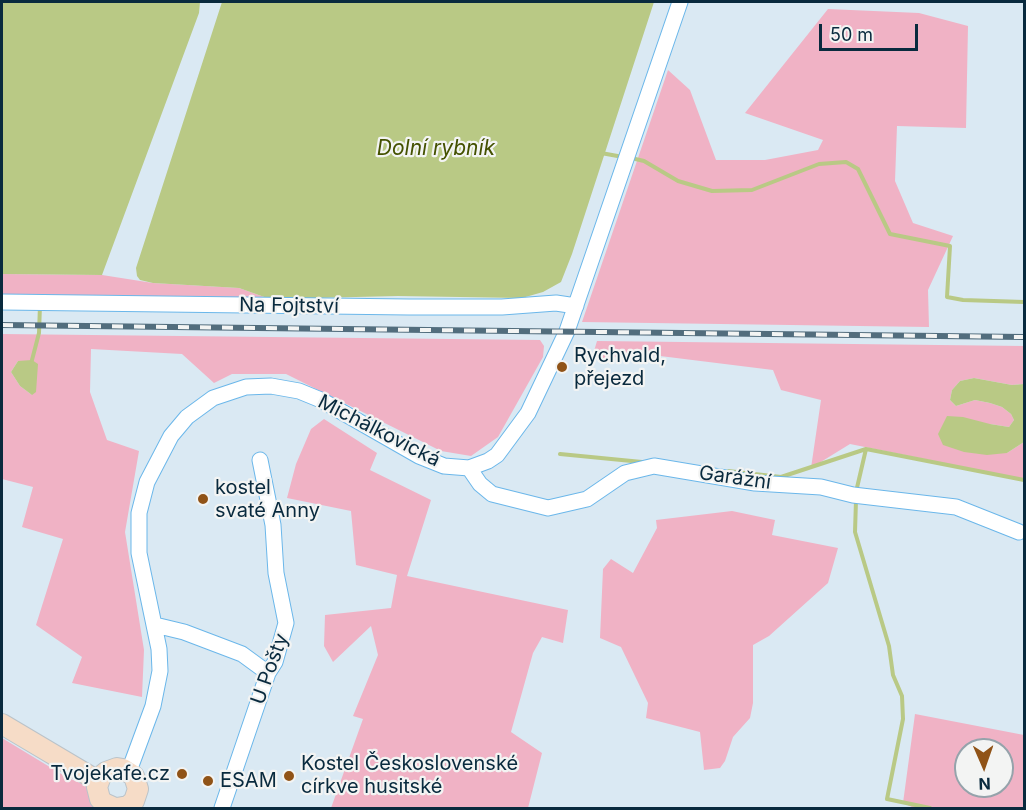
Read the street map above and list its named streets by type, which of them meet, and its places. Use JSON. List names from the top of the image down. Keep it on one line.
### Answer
{"streets":{"street":["Na Fojtství","Michálkovická","Garážní","U Pošty"]},"crossings":[["Michálkovická","Garážní"]],"water":["Dolní rybník"],"places":["Rychvald, přejezd","kostel svaté Anny","Tvojekafe.cz","Kostel Československé církve husitské","ESAM"],"scale_bar":"50 m","north":"bottom"}
